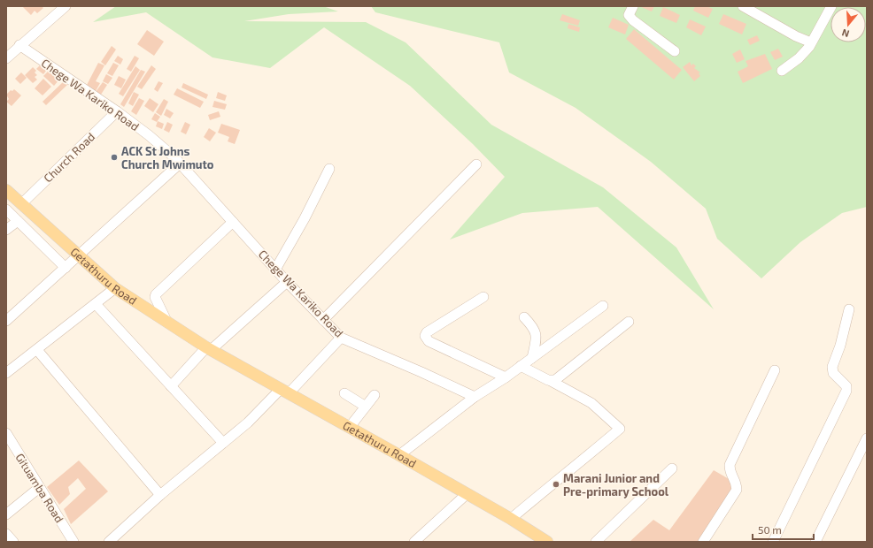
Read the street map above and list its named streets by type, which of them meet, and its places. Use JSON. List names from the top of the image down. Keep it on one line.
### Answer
{"streets":{"main road":["Getathuru Road"],"street":["Chege Wa Kariko Road","Church Road","Gituamba Road"]},"crossings":[["Chege Wa Kariko Road","Church Road"],["Church Road","Getathuru Road"]],"places":["ACK St Johns Church Mwimuto","Marani Junior and Pre-primary School"],"scale_bar":"50 m","north":"bottom"}
